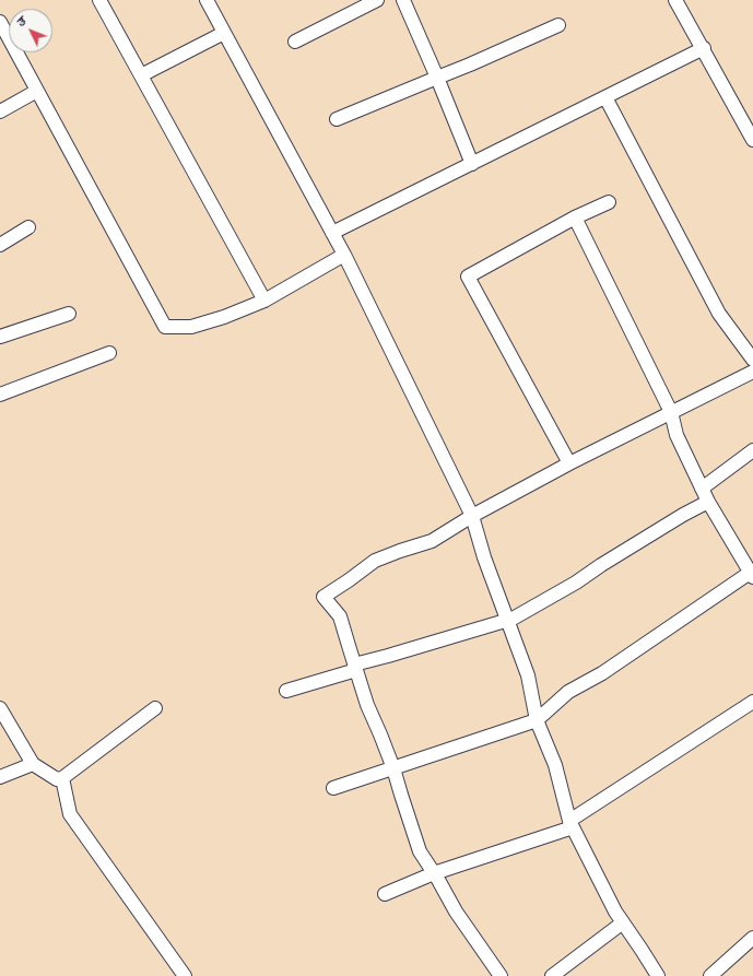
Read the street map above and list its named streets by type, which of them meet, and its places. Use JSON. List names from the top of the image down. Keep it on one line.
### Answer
{"north":"top left"}
